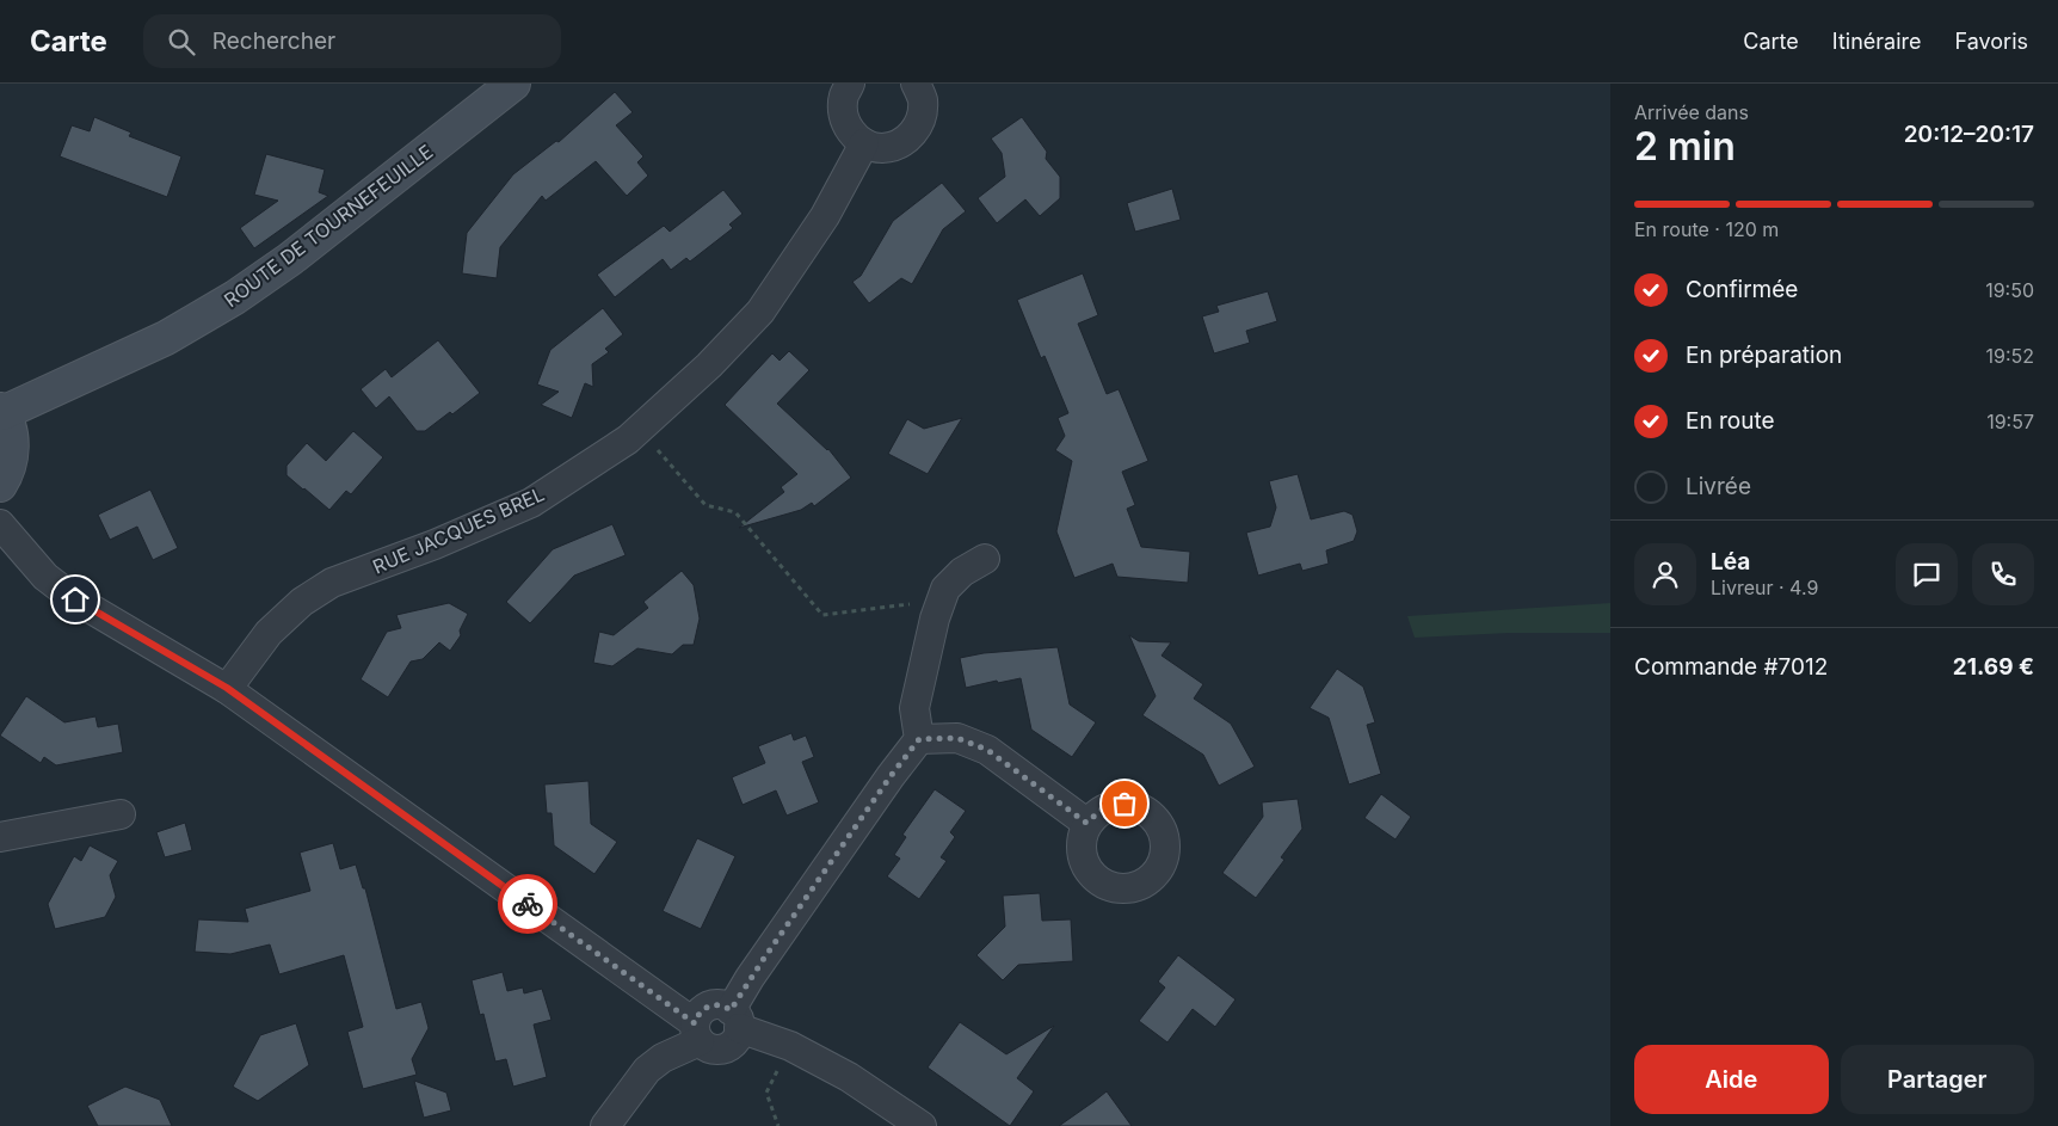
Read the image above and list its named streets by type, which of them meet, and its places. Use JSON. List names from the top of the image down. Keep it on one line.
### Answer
{"streets":{"street":["ROUTE DE TOURNEFEUILLE","RUE JACQUES BREL"]},"page":{"header":"Carte","search":"Rechercher","nav":["Carte","Itinéraire","Favoris"],"heading":["2 min","Arrivée dans","20:12–20:17"],"panel":["Léa","Livreur · 4.9","Commande #7012","21.69 €"],"bar":"En route · 120 m","list":[["Confirmée","19:50"],["En préparation","19:52"],["En route","19:57"],"Livrée"],"buttons":["Aide","Partager"]}}
